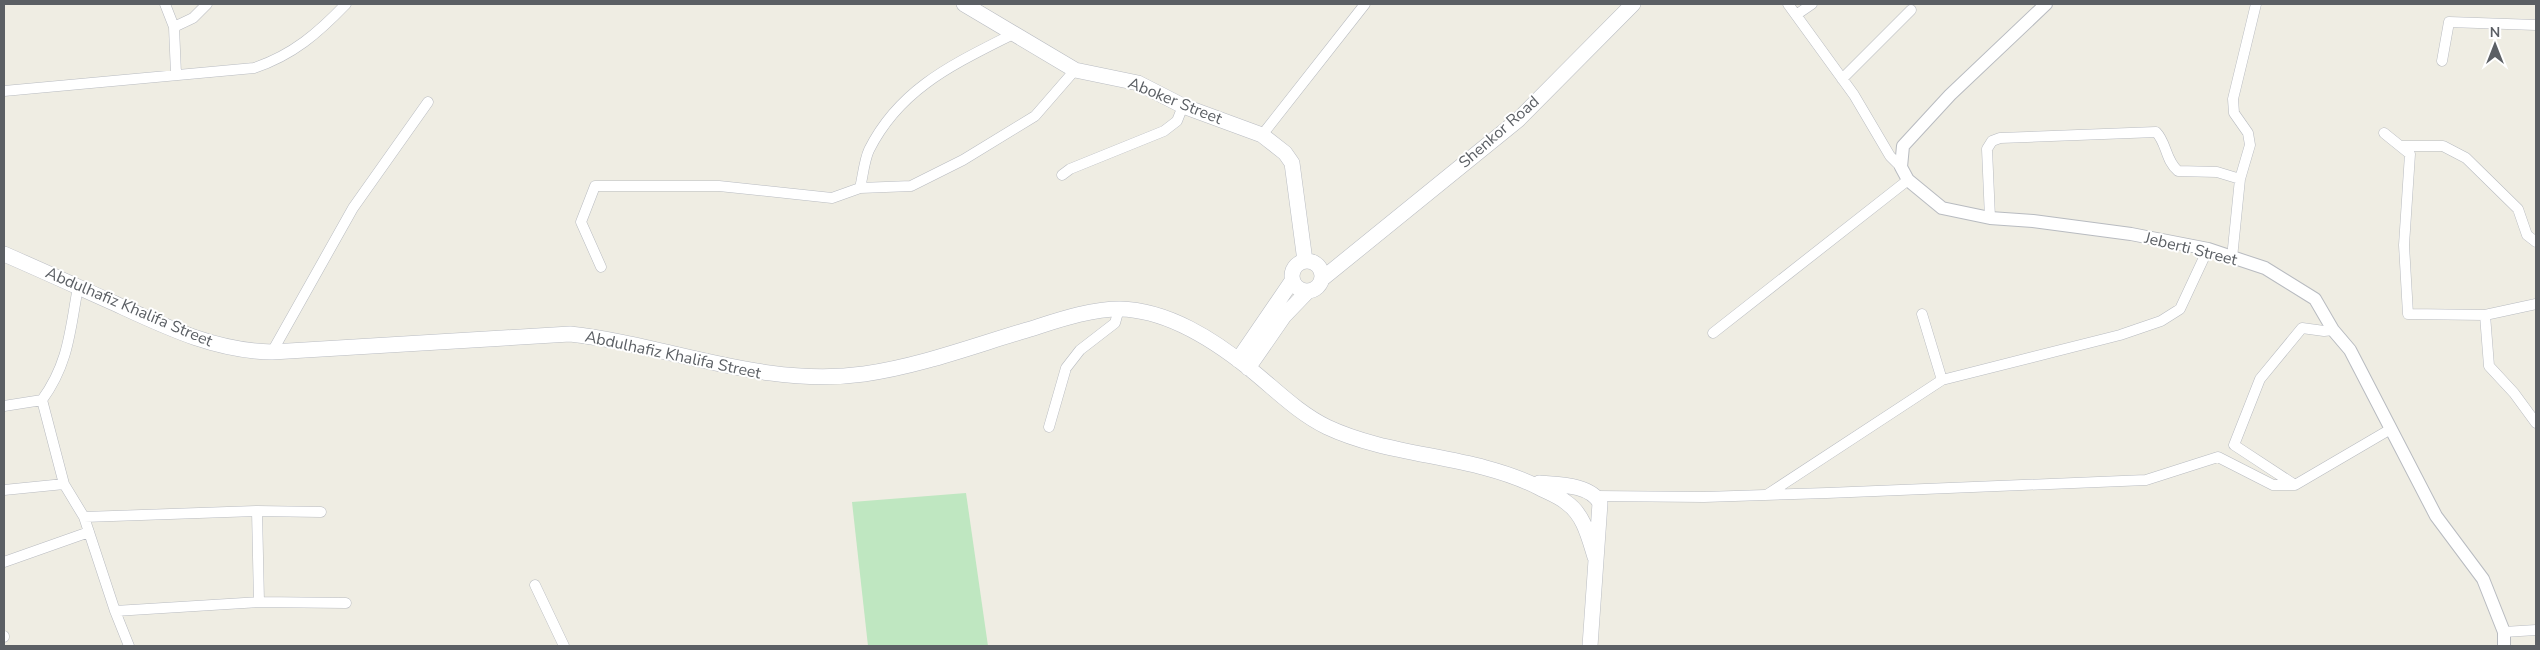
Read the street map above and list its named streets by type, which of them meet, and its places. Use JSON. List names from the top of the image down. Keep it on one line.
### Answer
{"streets":{"main road":["Aboker Street","Shenkor Road","Abdulhafiz Khalifa Street"],"street":["Jeberti Street"]},"crossings":[["Aboker Street","Shenkor Road"]],"north":"top"}
